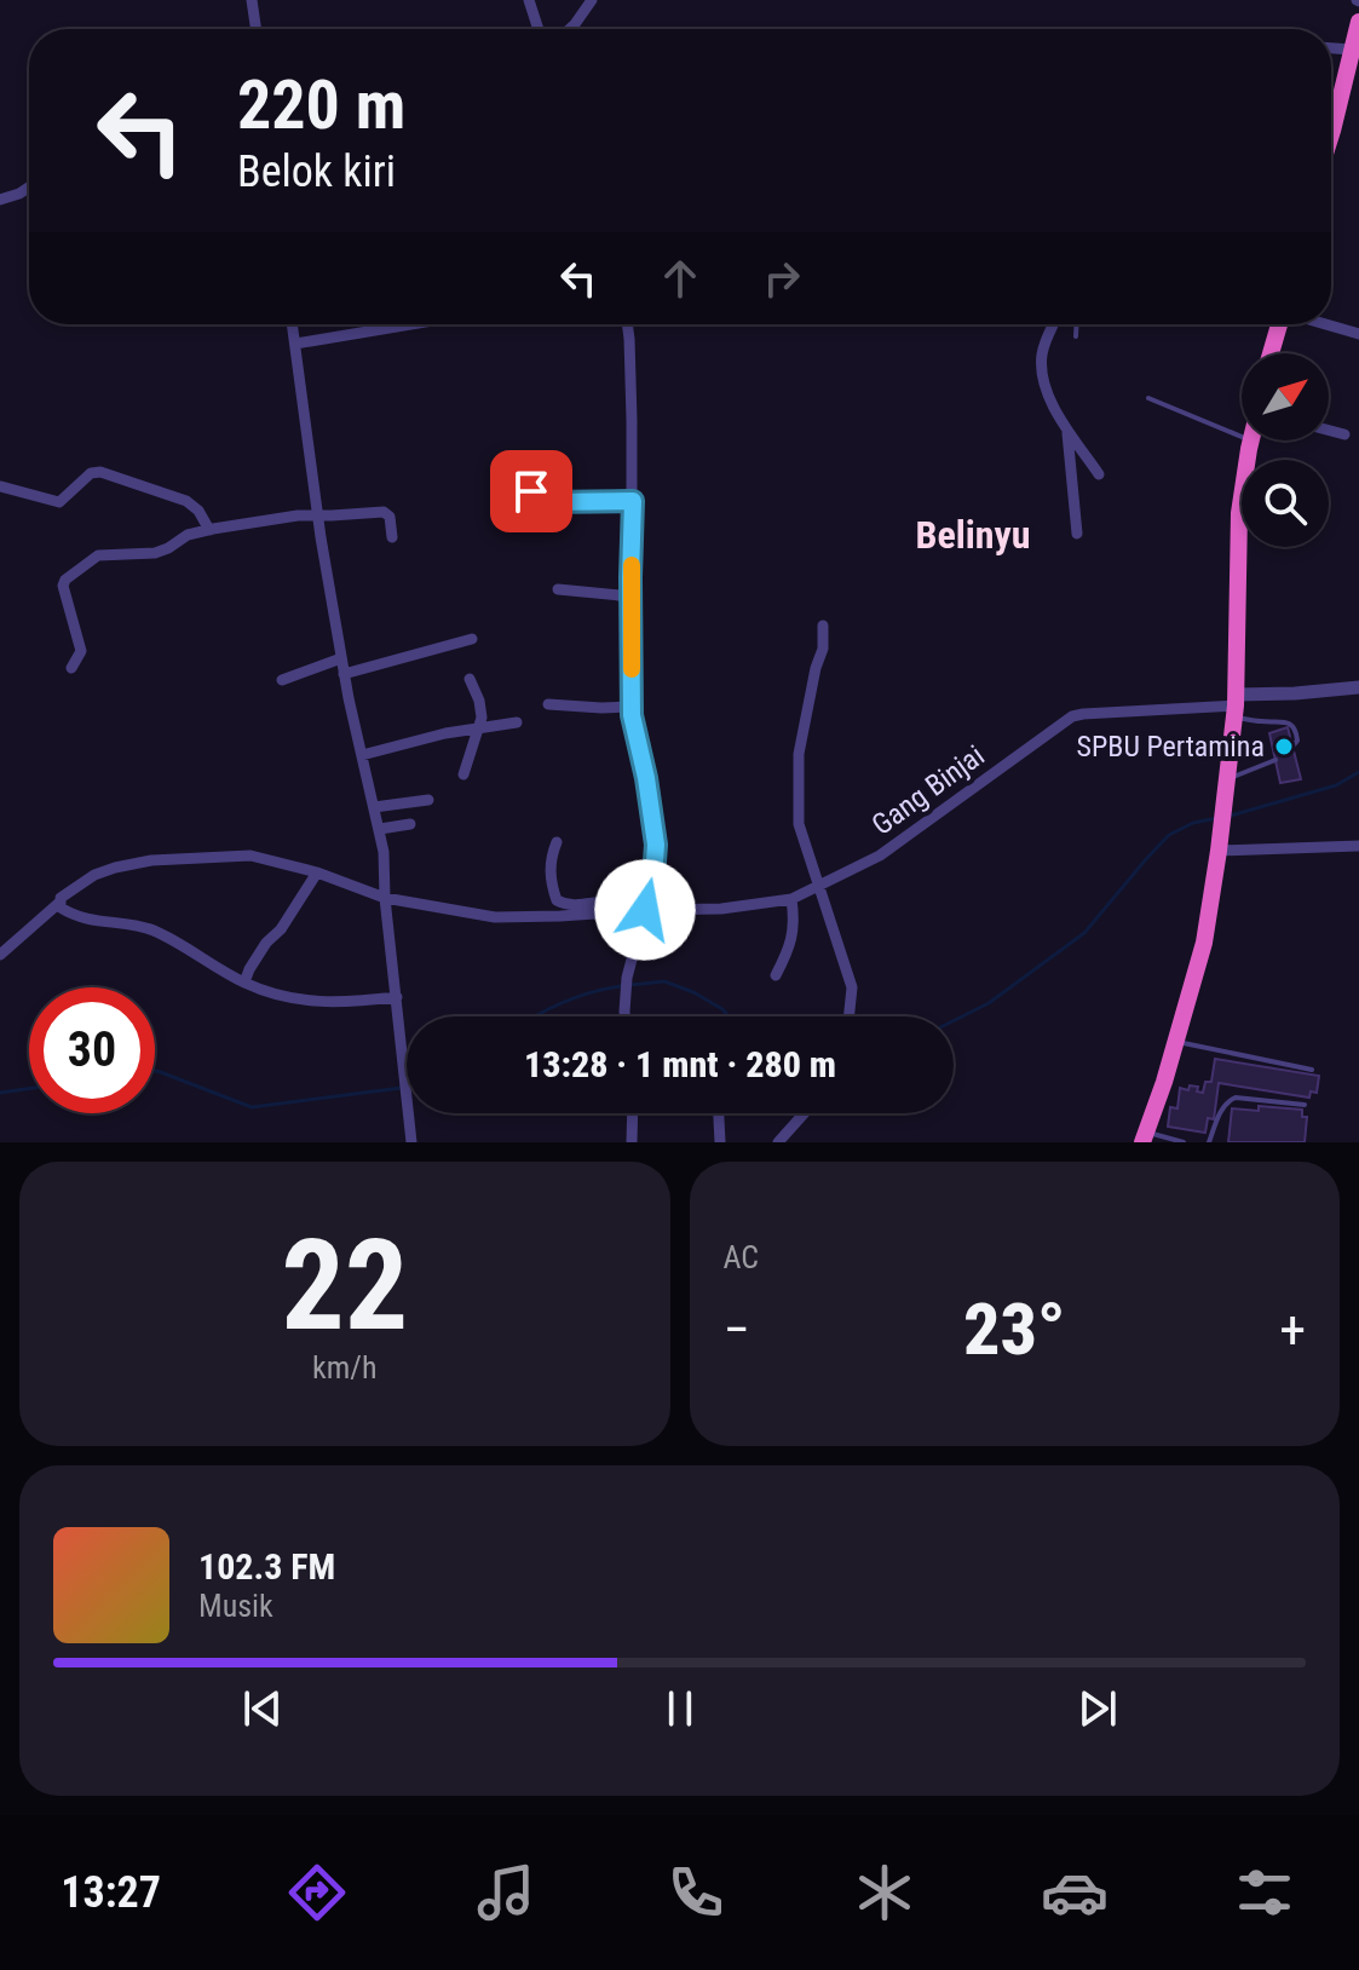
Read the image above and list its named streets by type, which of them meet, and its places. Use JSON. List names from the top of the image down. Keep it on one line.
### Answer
{"streets":{"street":["Gang Binjai"]},"districts":["Belinyu"],"places":["SPBU Pertamina"],"north":"top right","page":{"turn":["220 m","Belok kiri"],"limit":"30","trip":"13:28 · 1 mnt · 280 m","tile":[["22","km/h"],"AC"],"heat":["−","23°","+"],"song":["102.3 FM","Musik"],"tabs":"13:27"}}
